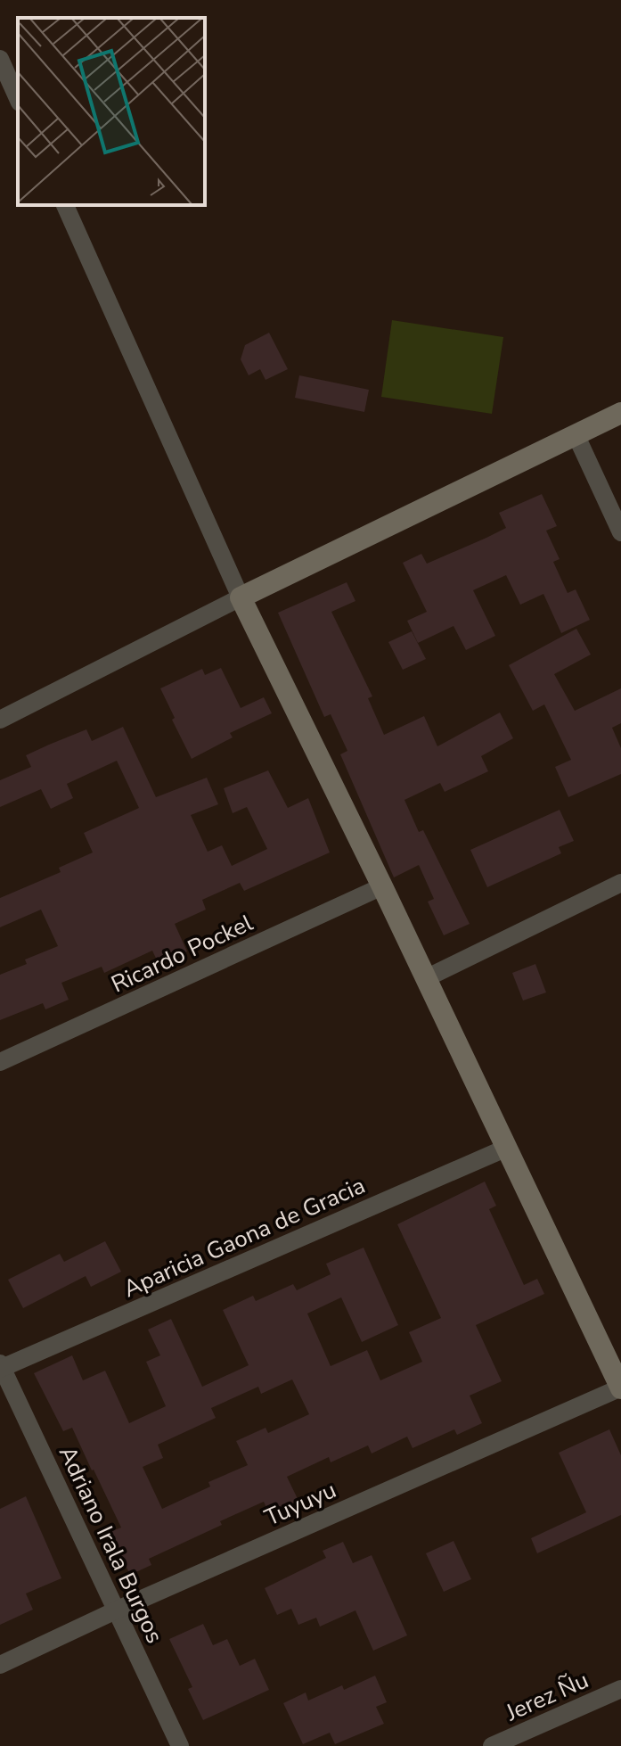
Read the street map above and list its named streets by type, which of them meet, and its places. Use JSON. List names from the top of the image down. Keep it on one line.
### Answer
{"streets":{"street":["Ricardo Pockel","Aparicia Gaona de Gracia","Tuyuyu","Adriano Irala Burgos","Jerez Ñu"]},"crossings":[["Aparicia Gaona de Gracia","Adriano Irala Burgos"],["Tuyuyu","Adriano Irala Burgos"]]}
